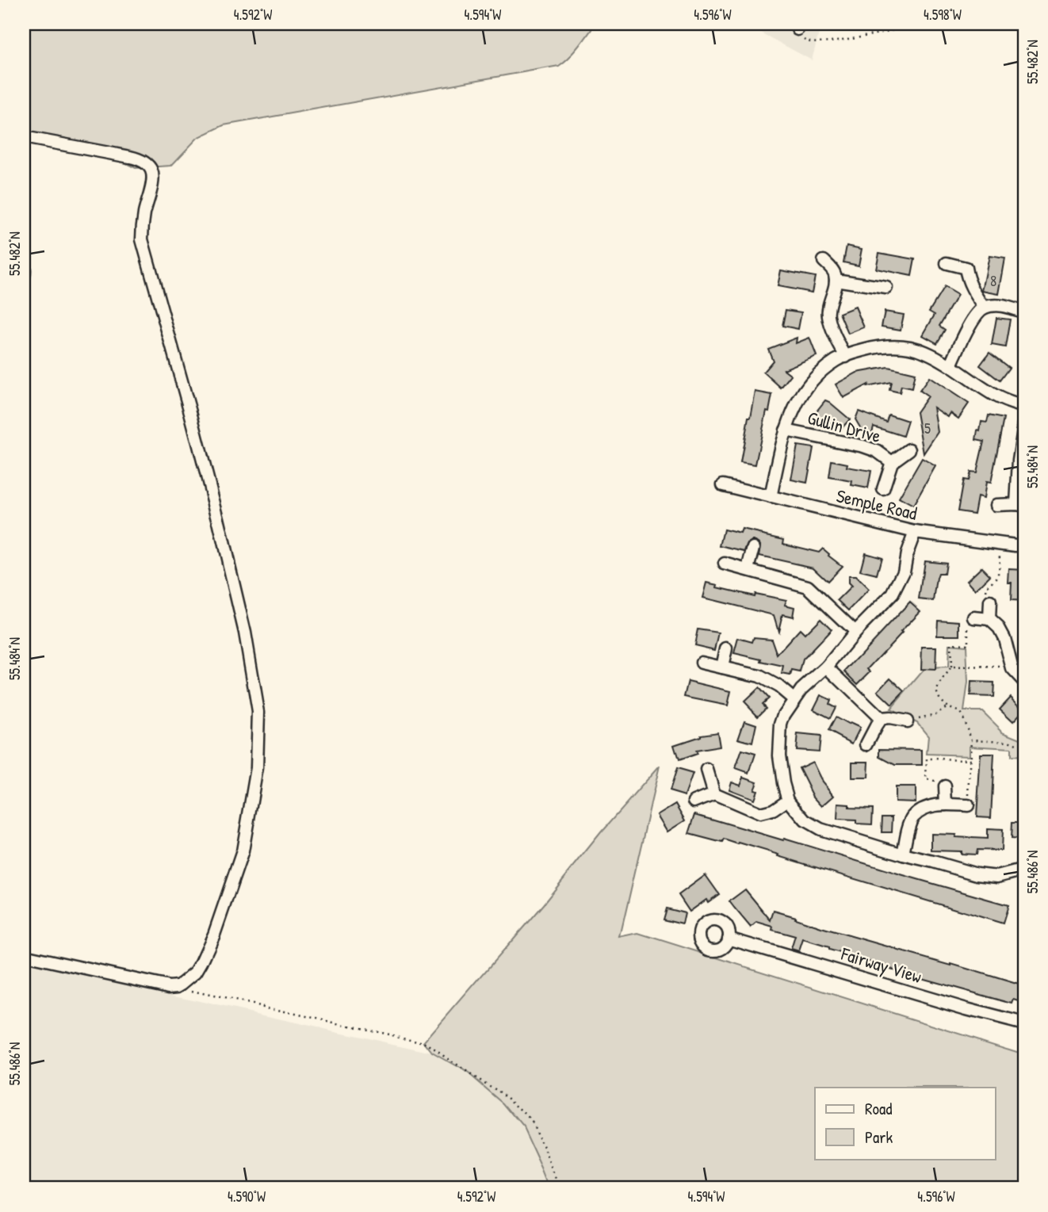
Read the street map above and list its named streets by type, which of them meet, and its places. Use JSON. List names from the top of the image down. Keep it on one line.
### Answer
{"streets":{"street":["Gullin Drive","Semple Road","Fairway View"]},"house_numbers":["8","5"],"legend":["Road","Park"],"coordinates":["4.592°W","4.594°W","4.596°W","4.598°W","55.482°N","55.484°N","55.486°N","4.590°W"]}
